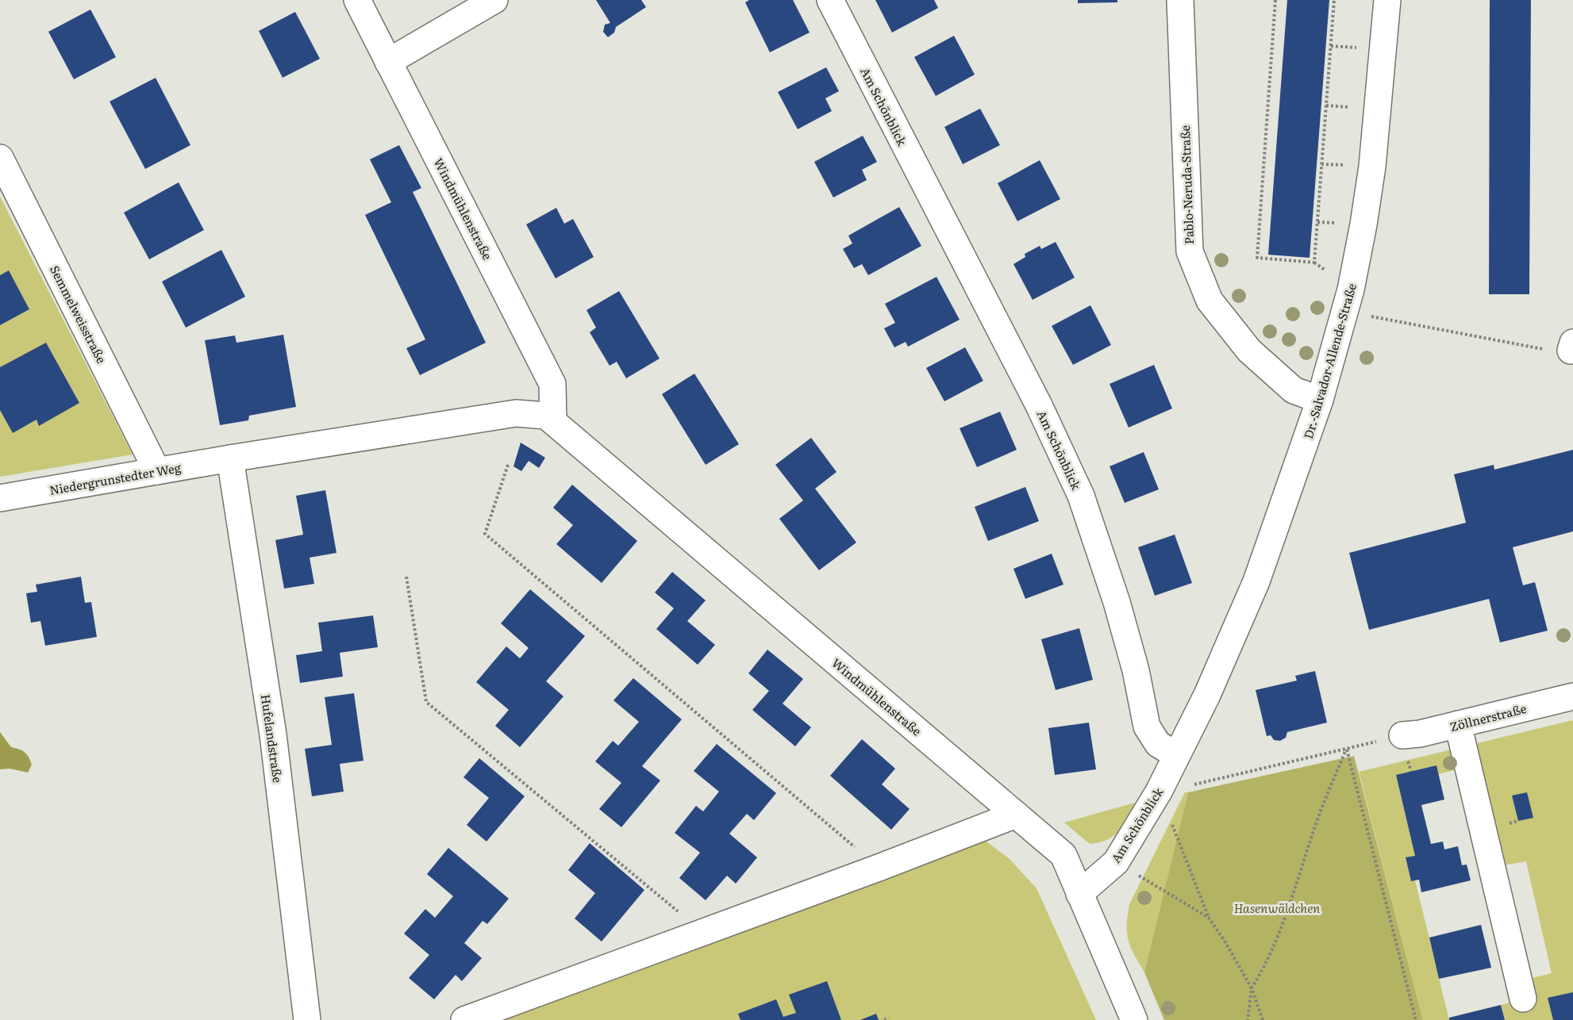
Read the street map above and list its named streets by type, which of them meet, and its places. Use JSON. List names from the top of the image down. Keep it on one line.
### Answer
{"streets":{"street":["Am Schönblick","Pablo-Neruda-Straße","Windmühlenstraße","Semmelweisstraße","Dr.-Salvador-Allende-Straße","Niedergrunstedter Weg","Zöllnerstraße","Hufelandstraße"]},"crossings":[["Am Schönblick","Windmühlenstraße"],["Am Schönblick","Dr.-Salvador-Allende-Straße"],["Pablo-Neruda-Straße","Dr.-Salvador-Allende-Straße"],["Windmühlenstraße","Niedergrunstedter Weg"],["Windmühlenstraße","Hufelandstraße"],["Semmelweisstraße","Niedergrunstedter Weg"],["Niedergrunstedter Weg","Hufelandstraße"]],"parks":["Hasenwäldchen"]}
